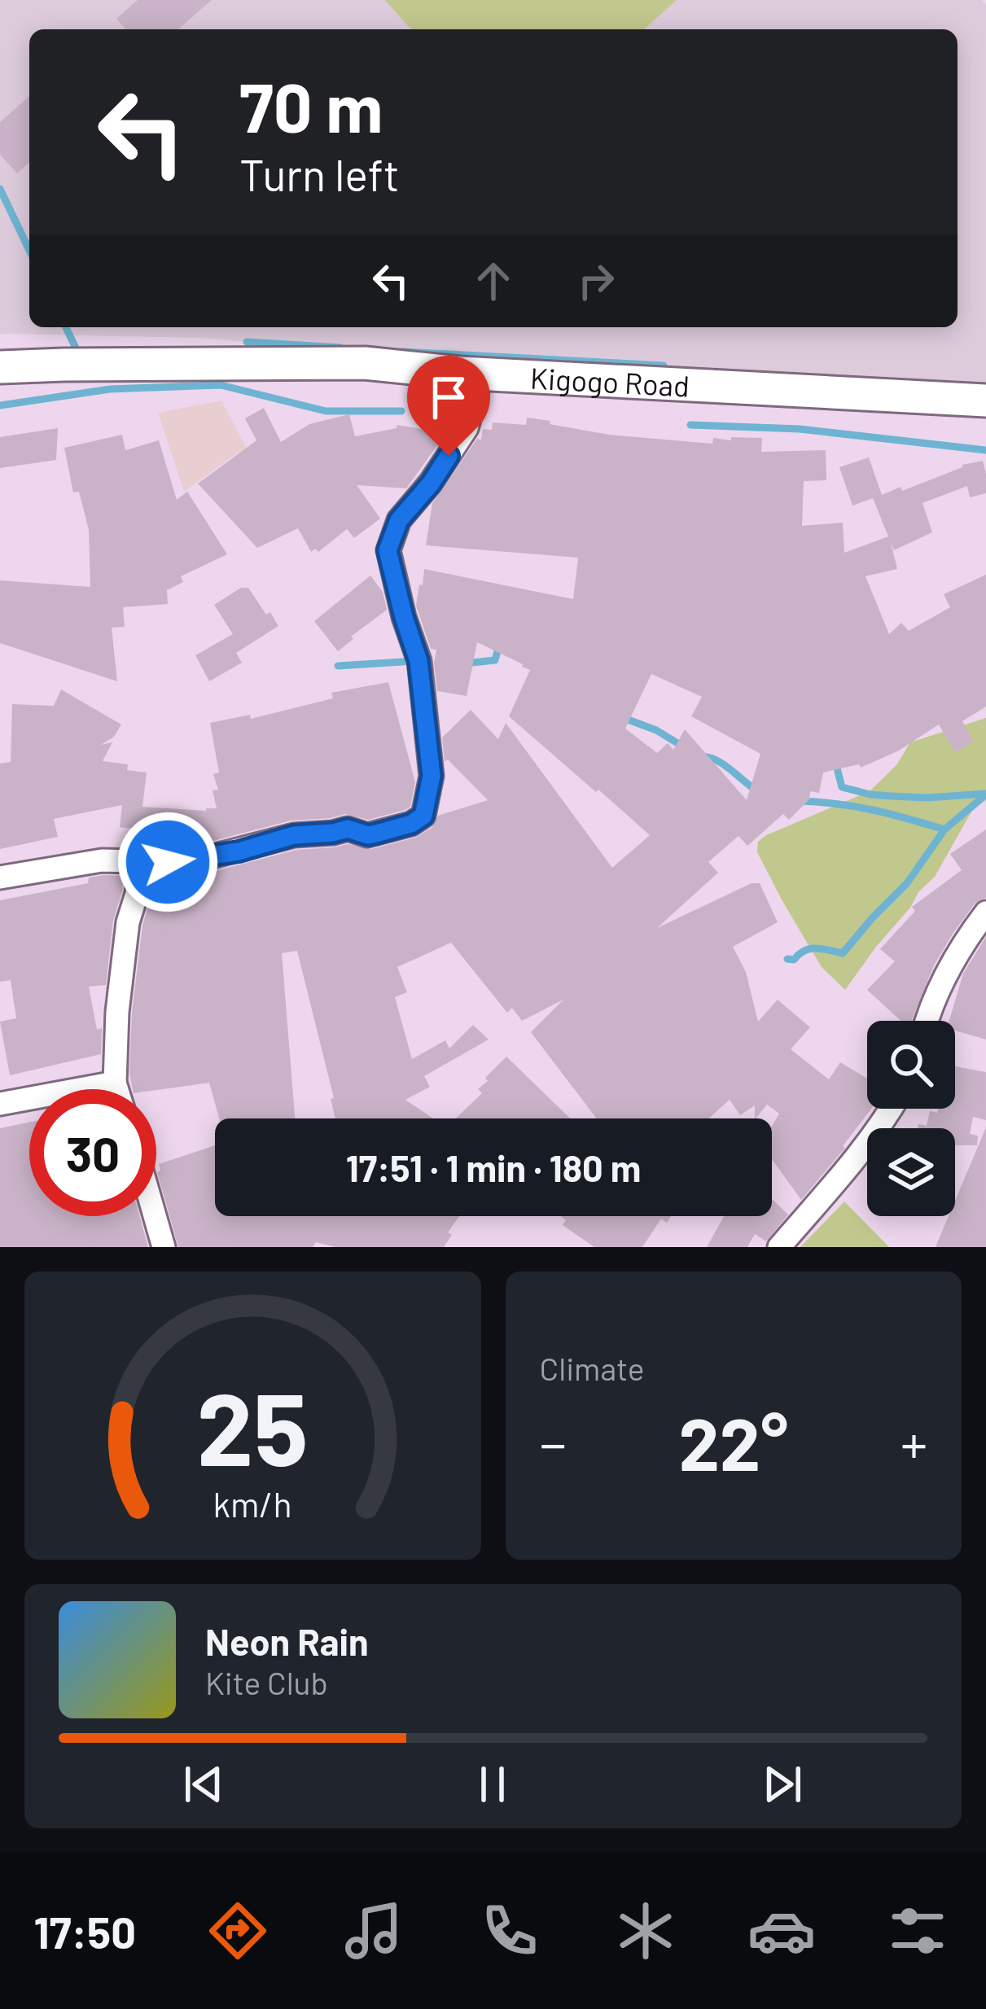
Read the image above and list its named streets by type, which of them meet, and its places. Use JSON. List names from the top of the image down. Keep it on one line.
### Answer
{"streets":{"main road":["Kigogo Road"]},"page":{"turn":["70 m","Turn left"],"limit":"30","trip":"17:51 · 1 min · 180 m","tile":"Climate","heat":["−","22°","+"],"song":["Neon Rain","Kite Club"],"tabs":"17:50","gauge":["25","km/h"]}}
